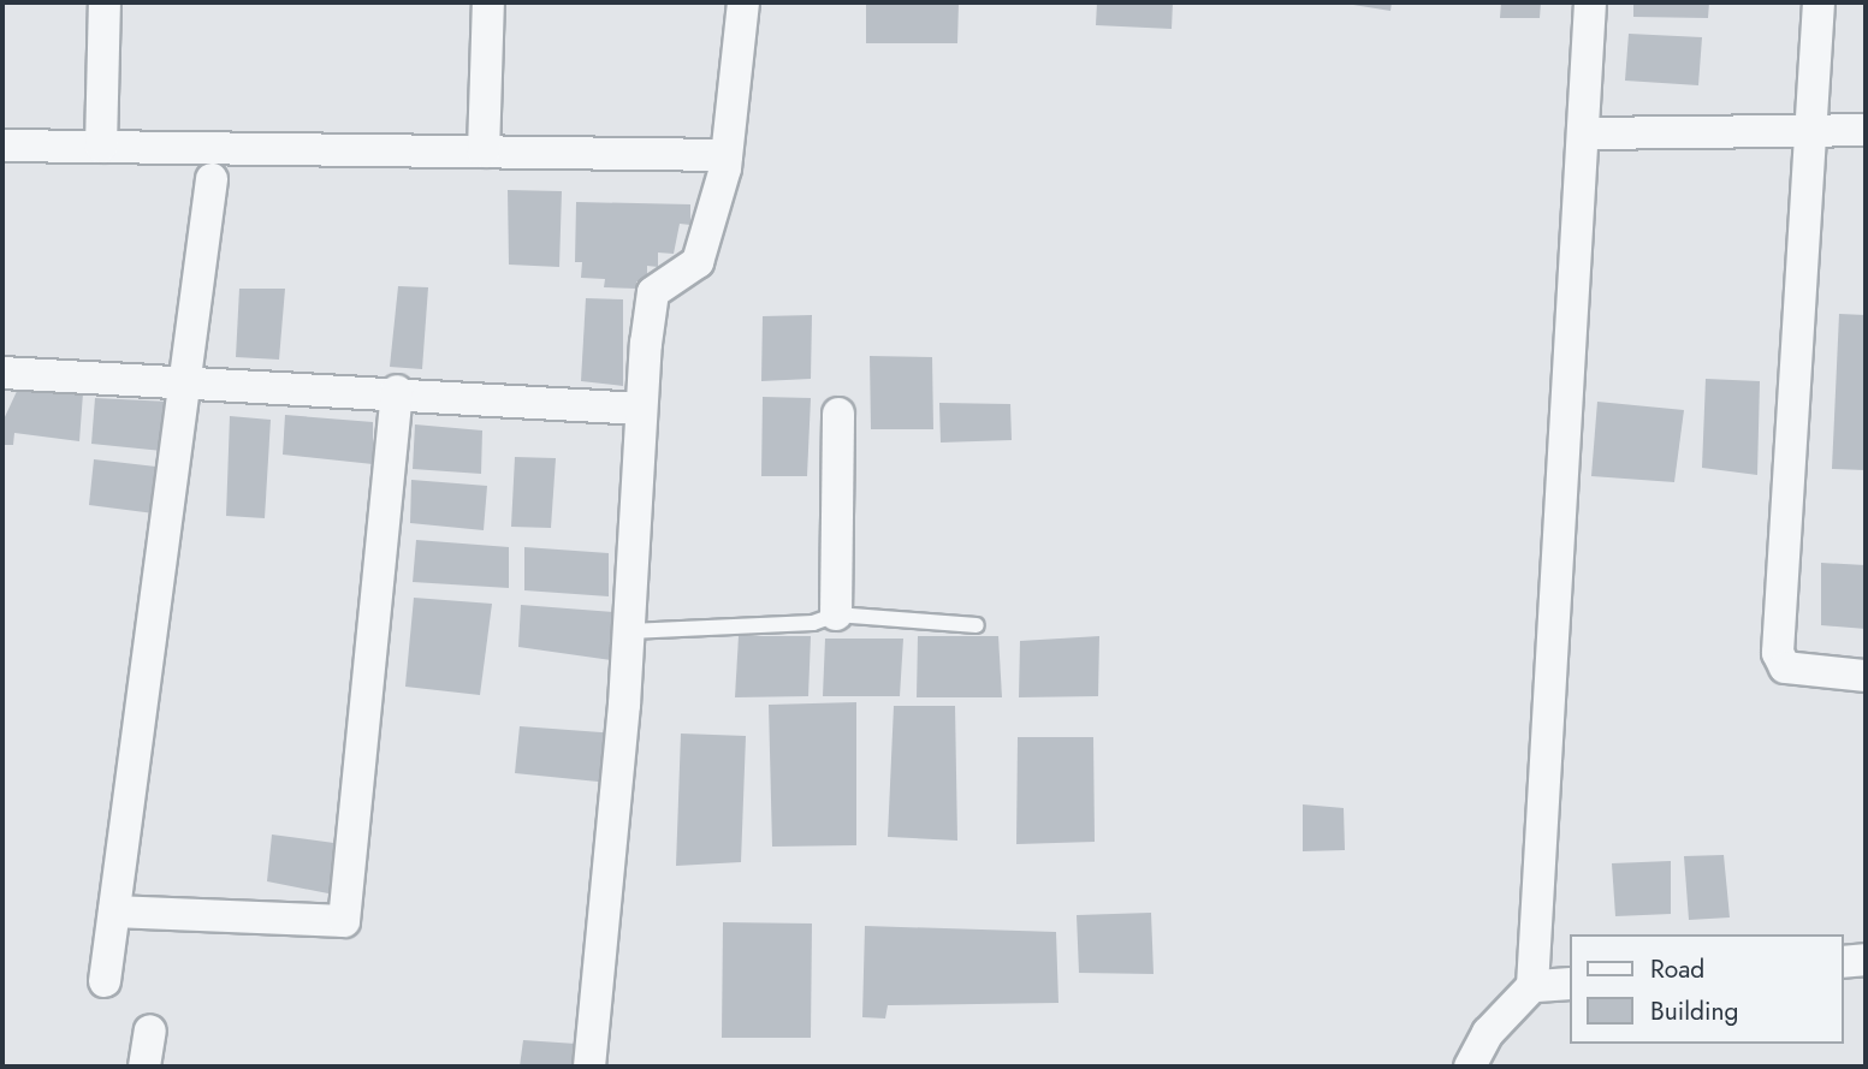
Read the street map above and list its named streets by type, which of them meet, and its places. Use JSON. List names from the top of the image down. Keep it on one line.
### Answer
{"legend":["Road","Building"]}
